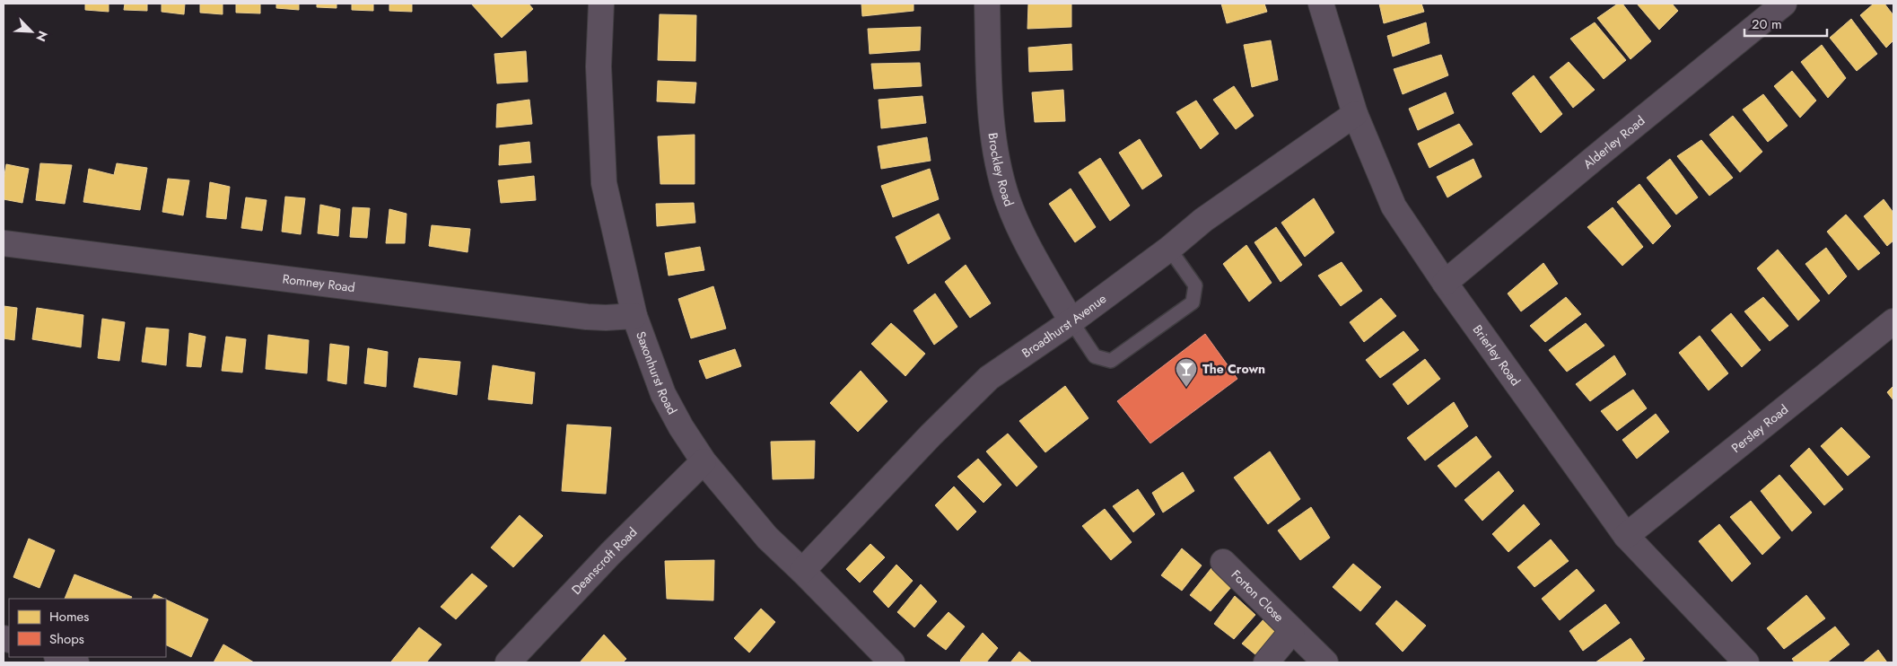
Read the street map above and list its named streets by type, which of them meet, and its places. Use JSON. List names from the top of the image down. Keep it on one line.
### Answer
{"streets":{"street":["Alderley Road","Brockley Road","Romney Road","Broadhurst Avenue","Brierley Road","Saxonhurst Road","Persley Road","Deanscroft Road","Forton Close"]},"crossings":[["Alderley Road","Brierley Road"],["Brockley Road","Broadhurst Avenue"],["Romney Road","Saxonhurst Road"],["Broadhurst Avenue","Brierley Road"],["Broadhurst Avenue","Saxonhurst Road"],["Brierley Road","Persley Road"],["Saxonhurst Road","Deanscroft Road"]],"places":{"bar":["The Crown"]},"legend":["Homes","Shops"],"scale_bar":"20 m","north":"bottom right"}
